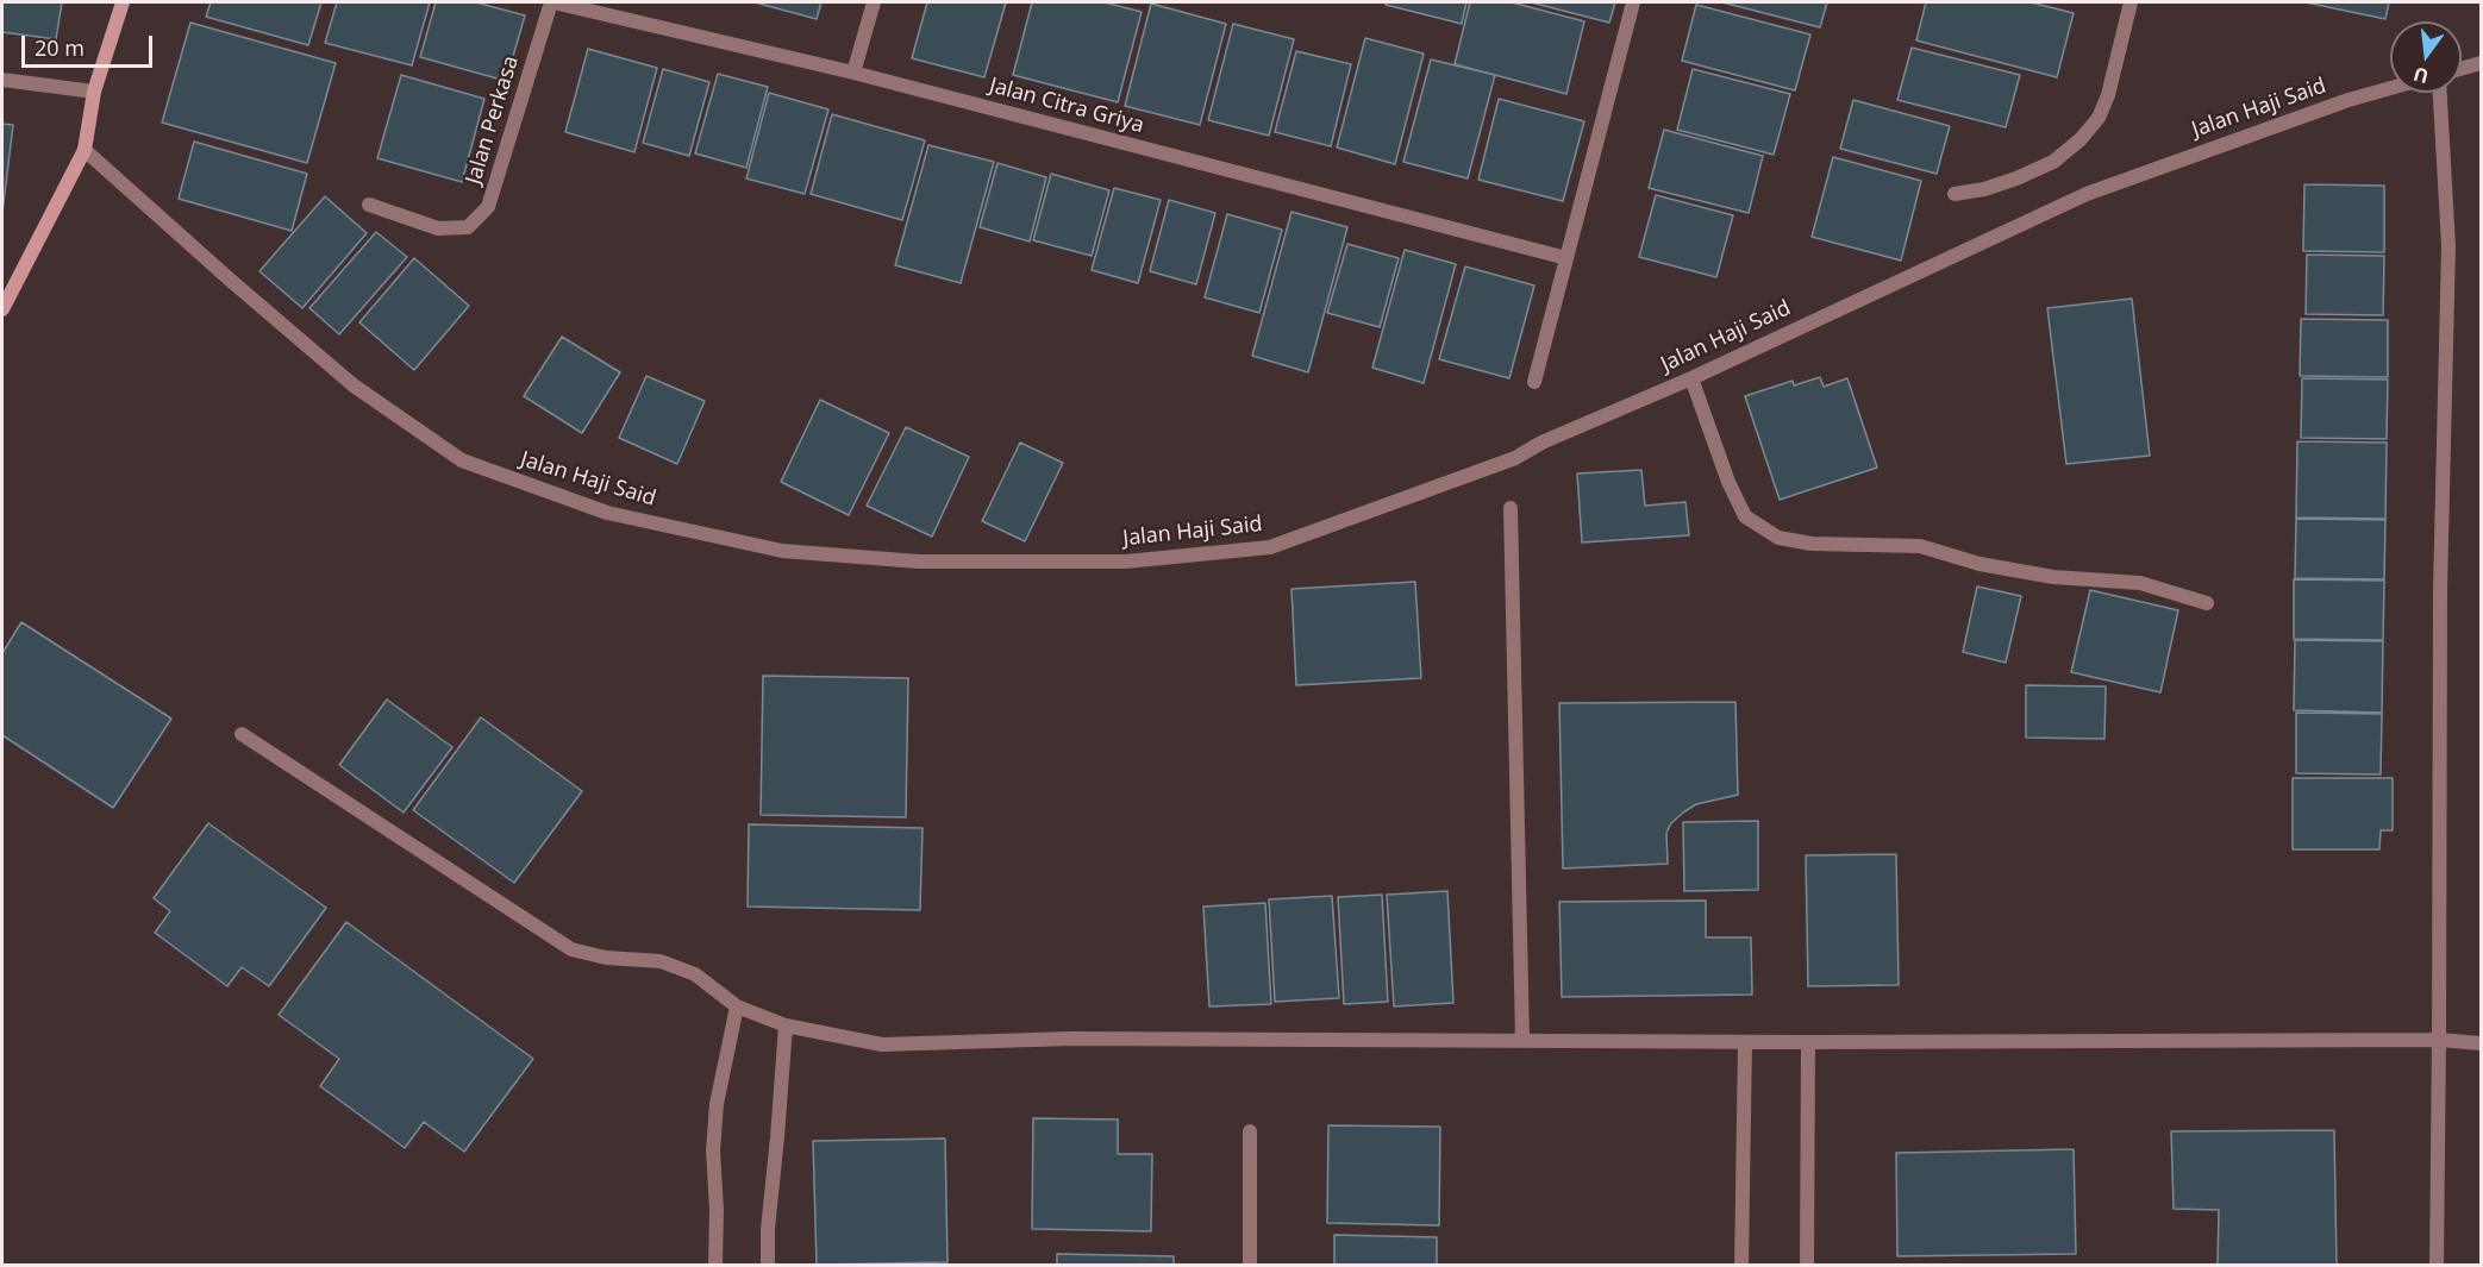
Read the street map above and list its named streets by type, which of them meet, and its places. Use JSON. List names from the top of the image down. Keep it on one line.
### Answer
{"streets":{"street":["Jalan Citra Griya","Jalan Haji Said","Jalan Perkasa"]},"crossings":[["Jalan Citra Griya","Jalan Perkasa"]],"scale_bar":"20 m","north":"bottom"}
